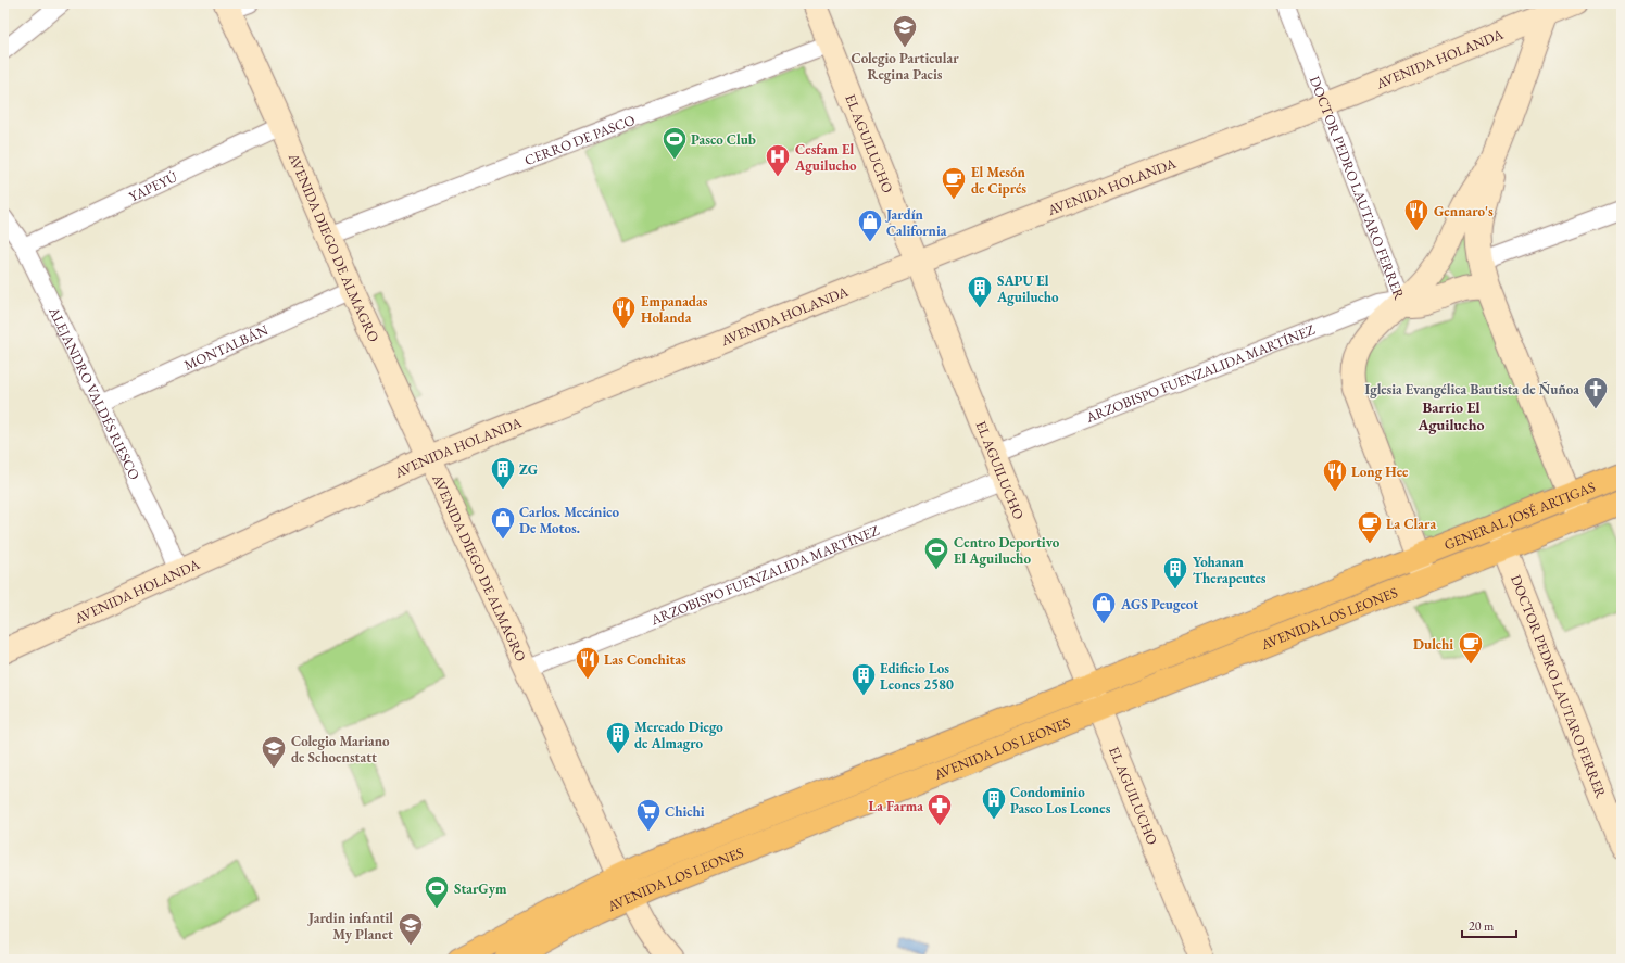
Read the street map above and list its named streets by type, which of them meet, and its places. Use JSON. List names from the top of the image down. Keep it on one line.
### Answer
{"streets":{"main road":["GENERAL JOSÉ ARTIGAS","AVENIDA LOS LEONES"],"street":["AVENIDA HOLANDA","CERRO DE PASCO","EL AGUILUCHO","YAPEYÚ","DOCTOR PEDRO LAUTARO FERRER","AVENIDA DIEGO DE ALMAGRO","MONTALBÁN","ARZOBISPO FUENZALIDA MARTÍNEZ","ALEJANDRO VALDÉS RIESCO"]},"crossings":[["AVENIDA HOLANDA","EL AGUILUCHO"],["AVENIDA HOLANDA","DOCTOR PEDRO LAUTARO FERRER"],["AVENIDA HOLANDA","AVENIDA DIEGO DE ALMAGRO"],["AVENIDA HOLANDA","ALEJANDRO VALDÉS RIESCO"],["CERRO DE PASCO","EL AGUILUCHO"],["CERRO DE PASCO","AVENIDA DIEGO DE ALMAGRO"],["EL AGUILUCHO","ARZOBISPO FUENZALIDA MARTÍNEZ"],["EL AGUILUCHO","AVENIDA LOS LEONES"],["YAPEYÚ","AVENIDA DIEGO DE ALMAGRO"],["YAPEYÚ","ALEJANDRO VALDÉS RIESCO"],["DOCTOR PEDRO LAUTARO FERRER","ARZOBISPO FUENZALIDA MARTÍNEZ"],["DOCTOR PEDRO LAUTARO FERRER","GENERAL JOSÉ ARTIGAS"],["DOCTOR PEDRO LAUTARO FERRER","AVENIDA LOS LEONES"],["AVENIDA DIEGO DE ALMAGRO","MONTALBÁN"],["AVENIDA DIEGO DE ALMAGRO","ARZOBISPO FUENZALIDA MARTÍNEZ"],["AVENIDA DIEGO DE ALMAGRO","AVENIDA LOS LEONES"],["MONTALBÁN","ALEJANDRO VALDÉS RIESCO"],["GENERAL JOSÉ ARTIGAS","AVENIDA LOS LEONES"]],"districts":["Barrio El Aguilucho"],"places":{"school or university":["Colegio Particular Regina Pacis","Colegio Mariano de Schoenstatt","Jardin infantil My Planet"],"sports":["Pasco Club","Centro Deportivo El Aguilucho","StarGym"],"hospital":["Cesfam El Aguilucho"],"cafe":["El Mesón de Ciprés","La Clara","Dulchi"],"restaurant":["Gennaro's","Empanadas Holanda","Long Hee","Las Conchitas"],"shop":["Jardín California","Carlos. Mecánico De Motos.","AGS Peugeot"],"building":["SAPU El Aguilucho","ZG","Yohanan Therapeutes","Edificio Los Leones 2580","Mercado Diego de Almagro","Condominio Paseo Los Leones"],"church":["Iglesia Evangélica Bautista de Ñuñoa"],"pharmacy":["La Farma"],"supermarket":["Chichi"]},"scale_bar":"20 m"}
